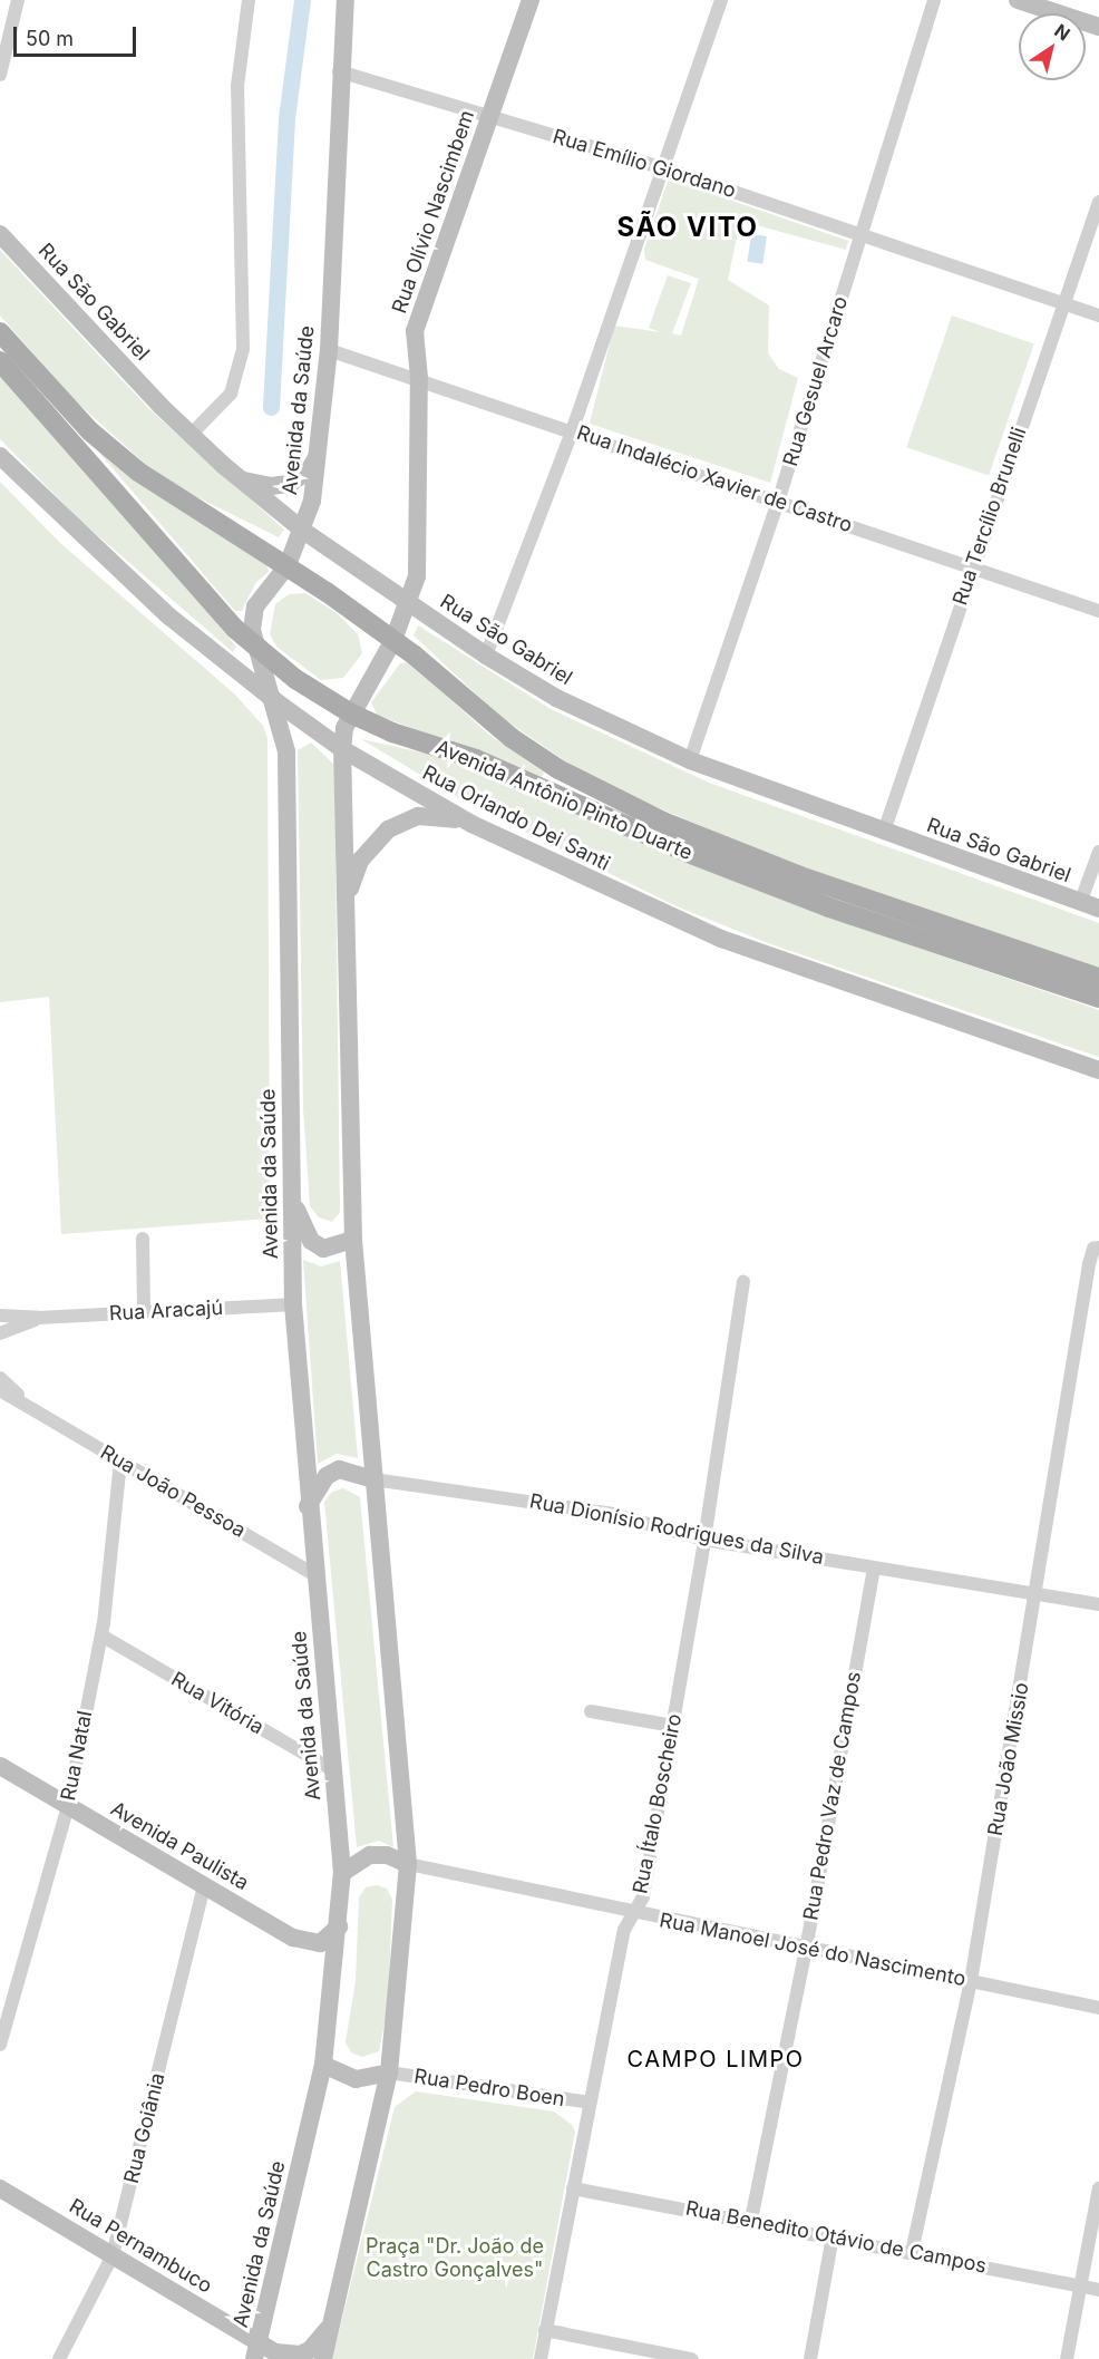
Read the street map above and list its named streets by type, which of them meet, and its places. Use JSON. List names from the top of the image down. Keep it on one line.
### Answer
{"streets":{"main road":["Rua Olívio Nascimbem","Rua São Gabriel","Avenida da Saúde","Avenida Antônio Pinto Duarte","Rua Orlando Dei Santi","Avenida Paulista","Rua Pernambuco"],"street":["Rua Emílio Giordano","Rua Gesuel Arcaro","Rua Indalécio Xavier de Castro","Rua Tercílio Brunelli","Rua Aracajú","Rua João Pessoa","Rua Dionísio Rodrigues da Silva","Rua Vitória","Rua Natal","Rua João Missio","Rua Pedro Vaz de Campos","Rua Ítalo Boscheiro","Rua Manoel José do Nascimento","Rua Pedro Boen","Rua Goiânia","Rua Benedito Otávio de Campos"]},"crossings":[["Rua Emílio Giordano","Rua Olívio Nascimbem"],["Rua Emílio Giordano","Rua Gesuel Arcaro"],["Rua Emílio Giordano","Avenida da Saúde"],["Rua Emílio Giordano","Rua Tercílio Brunelli"],["Rua Olívio Nascimbem","Rua São Gabriel"],["Rua Olívio Nascimbem","Rua Indalécio Xavier de Castro"],["Rua Olívio Nascimbem","Avenida Antônio Pinto Duarte"],["Rua São Gabriel","Rua Gesuel Arcaro"],["Rua São Gabriel","Avenida da Saúde"],["Rua São Gabriel","Rua Tercílio Brunelli"],["Rua Gesuel Arcaro","Rua Indalécio Xavier de Castro"],["Avenida da Saúde","Rua Indalécio Xavier de Castro"],["Avenida da Saúde","Avenida Antônio Pinto Duarte"],["Avenida da Saúde","Rua Orlando Dei Santi"],["Avenida da Saúde","Rua Aracajú"],["Avenida da Saúde","Rua João Pessoa"],["Avenida da Saúde","Rua Vitória"],["Avenida da Saúde","Avenida Paulista"],["Avenida da Saúde","Rua Pernambuco"],["Rua Indalécio Xavier de Castro","Rua Tercílio Brunelli"],["Rua João Pessoa","Rua Natal"],["Rua Dionísio Rodrigues da Silva","Rua João Missio"],["Rua Dionísio Rodrigues da Silva","Rua Pedro Vaz de Campos"],["Rua Dionísio Rodrigues da Silva","Rua Ítalo Boscheiro"],["Rua Vitória","Rua Natal"],["Rua Natal","Avenida Paulista"],["Rua João Missio","Rua Manoel José do Nascimento"],["Rua João Missio","Rua Benedito Otávio de Campos"],["Rua Pedro Vaz de Campos","Rua Manoel José do Nascimento"],["Rua Pedro Vaz de Campos","Rua Benedito Otávio de Campos"],["Rua Ítalo Boscheiro","Rua Manoel José do Nascimento"],["Rua Ítalo Boscheiro","Rua Pedro Boen"],["Rua Ítalo Boscheiro","Rua Benedito Otávio de Campos"],["Avenida Paulista","Rua Goiânia"],["Rua Goiânia","Rua Pernambuco"]],"districts":["SÃO VITO","CAMPO LIMPO"],"parks":["Praça \"Dr. João de Castro Gonçalves\""],"scale_bar":"50 m","north":"top right"}
